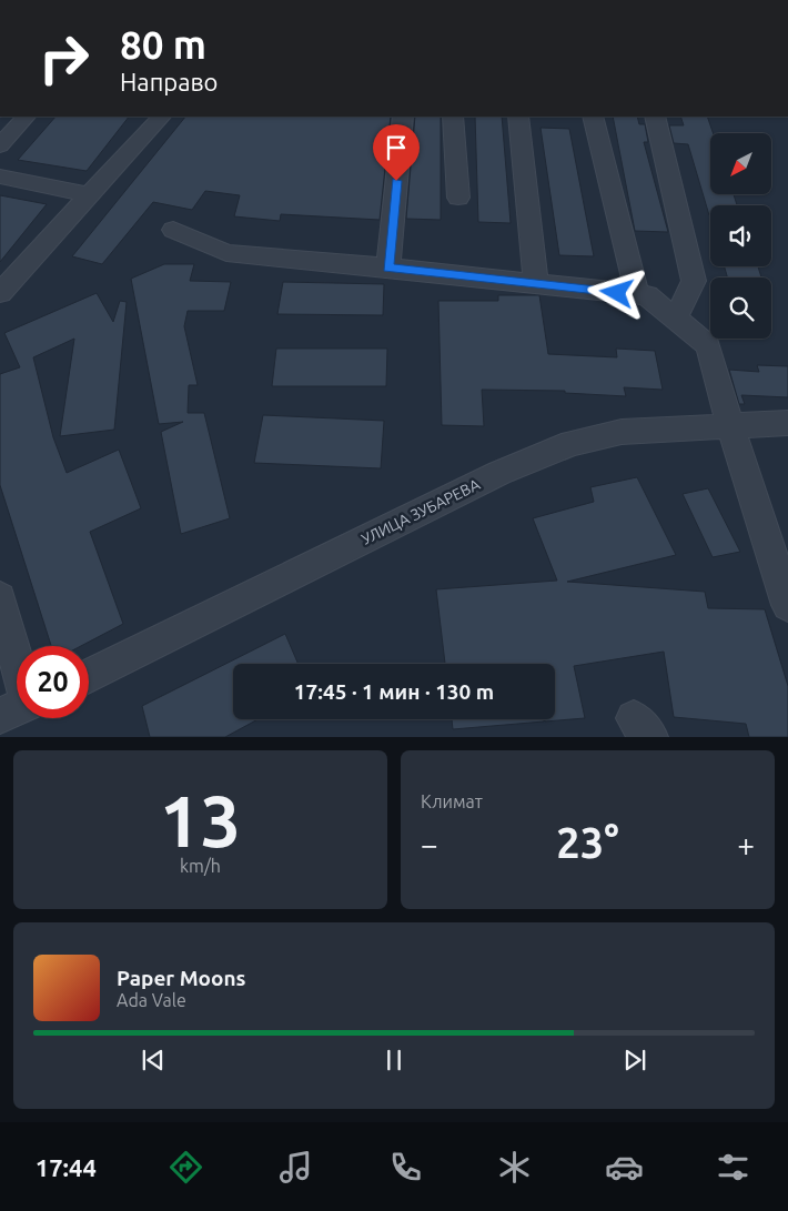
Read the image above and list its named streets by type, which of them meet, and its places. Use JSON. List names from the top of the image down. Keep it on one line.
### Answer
{"streets":{"street":["УЛИЦА ЗУБАРЕВА"]},"north":"bottom left","page":{"turn":["80 m","Направо"],"limit":"20","trip":"17:45 · 1 мин · 130 m","tile":[["13","km/h"],"Климат"],"heat":["−","23°","+"],"song":["Paper Moons","Ada Vale"],"tabs":"17:44"}}
